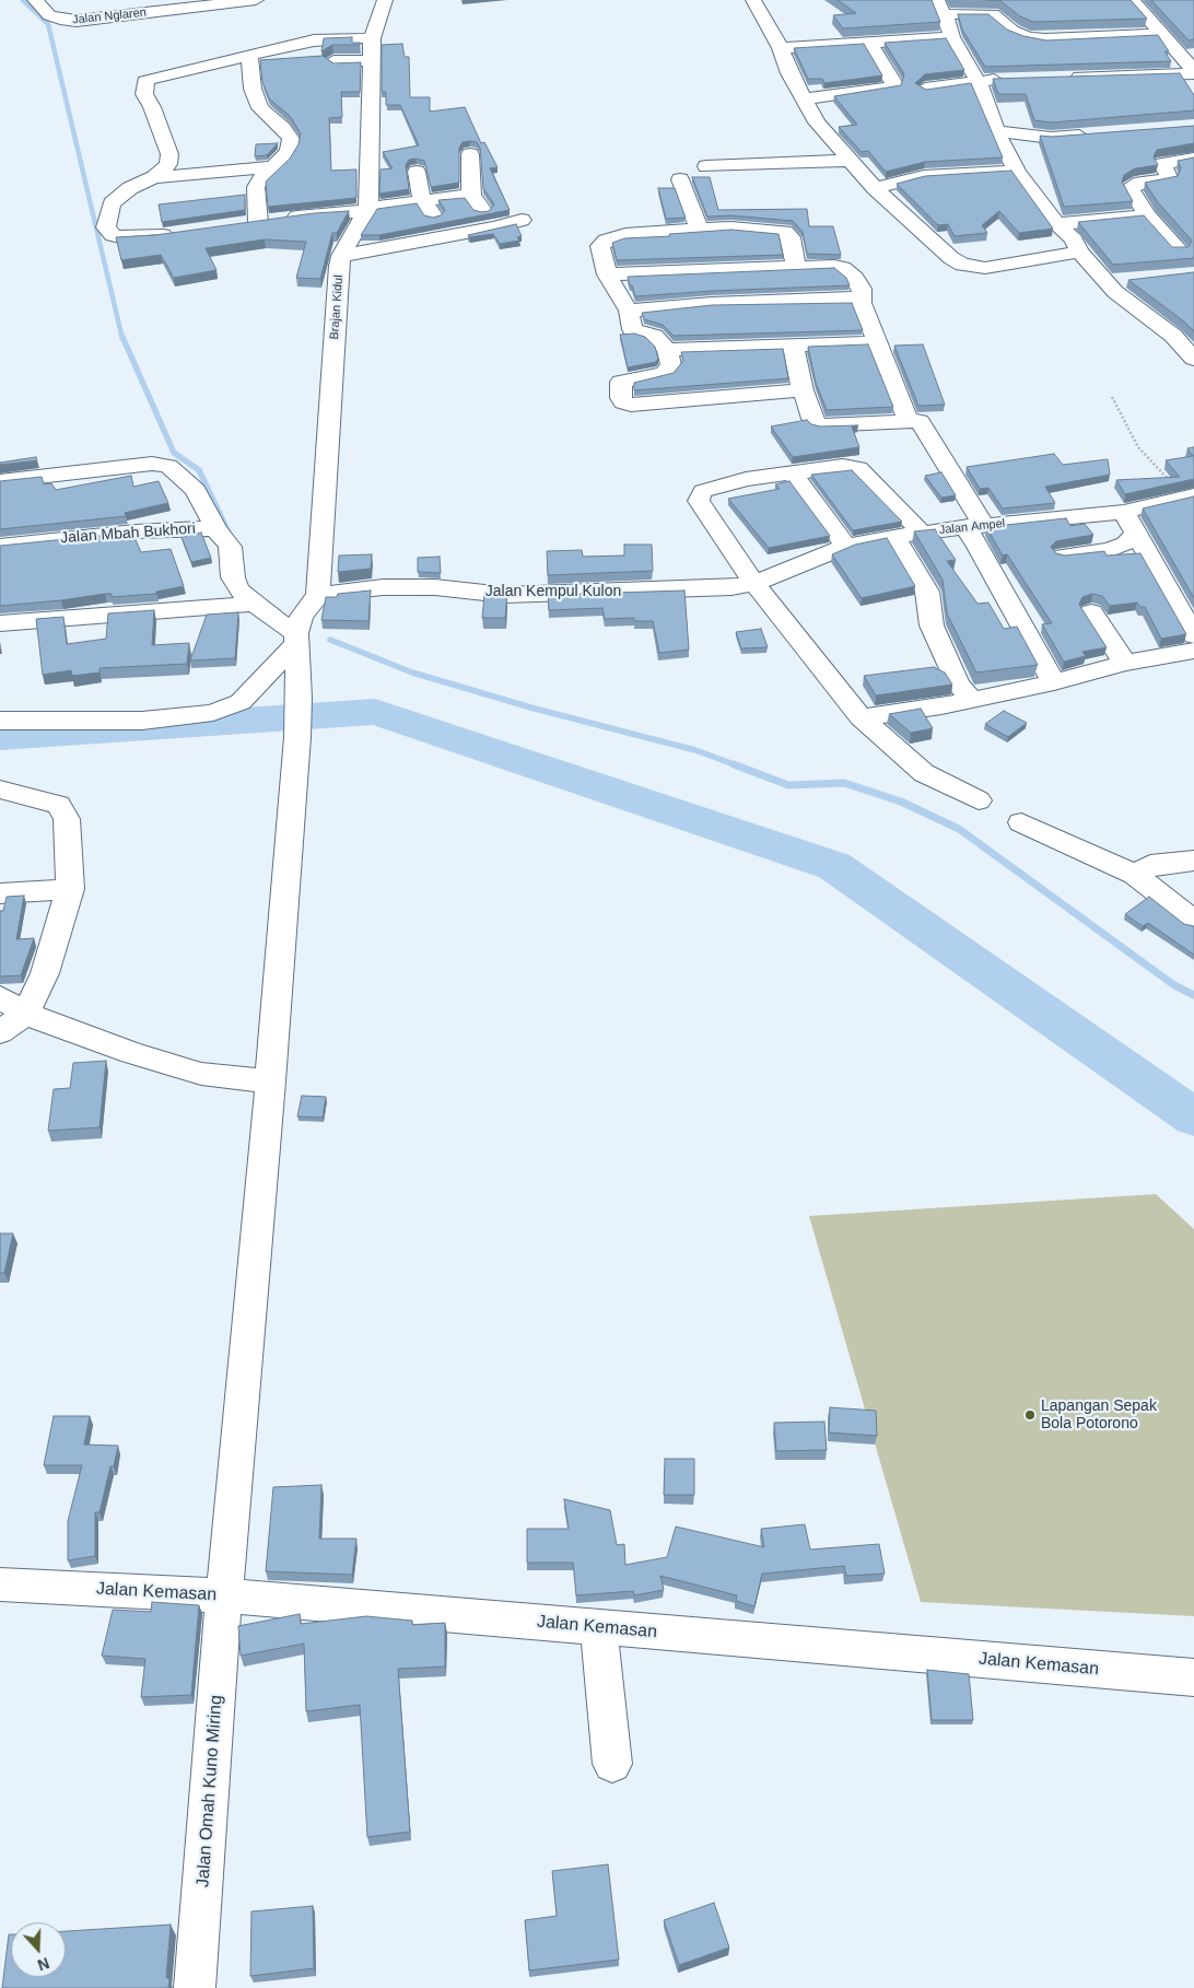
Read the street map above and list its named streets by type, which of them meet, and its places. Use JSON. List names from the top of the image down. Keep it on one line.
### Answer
{"streets":{"street":["Jalan Nglaren","Brajan Kidul","Jalan Ampel","Jalan Mbah Bukhori","Jalan Kempul Kulon","Jalan Kemasan","Jalan Omah Kuno Miring"]},"crossings":[["Brajan Kidul","Jalan Kempul Kulon"],["Jalan Ampel","Jalan Kempul Kulon"],["Jalan Mbah Bukhori","Jalan Omah Kuno Miring"],["Jalan Kemasan","Jalan Omah Kuno Miring"]],"places":["Lapangan Sepak Bola Potorono"],"north":"bottom"}
